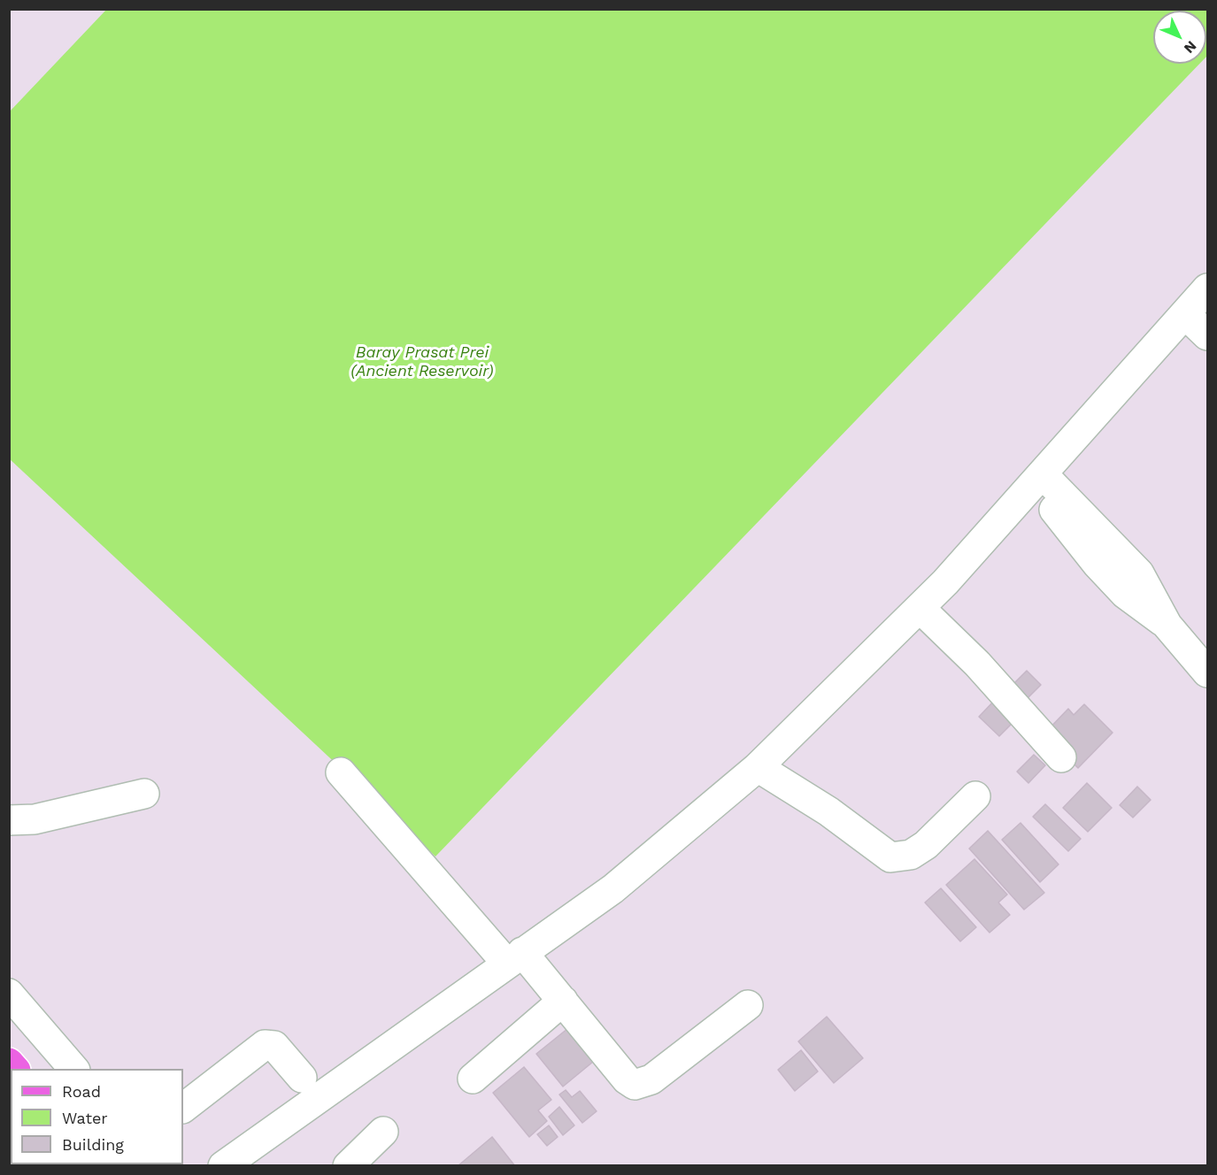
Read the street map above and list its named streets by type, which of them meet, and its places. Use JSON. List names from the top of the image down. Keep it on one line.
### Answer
{"water":["Baray Prasat Prei (Ancient Reservoir)"],"legend":["Road","Water","Building"],"north":"bottom right"}
